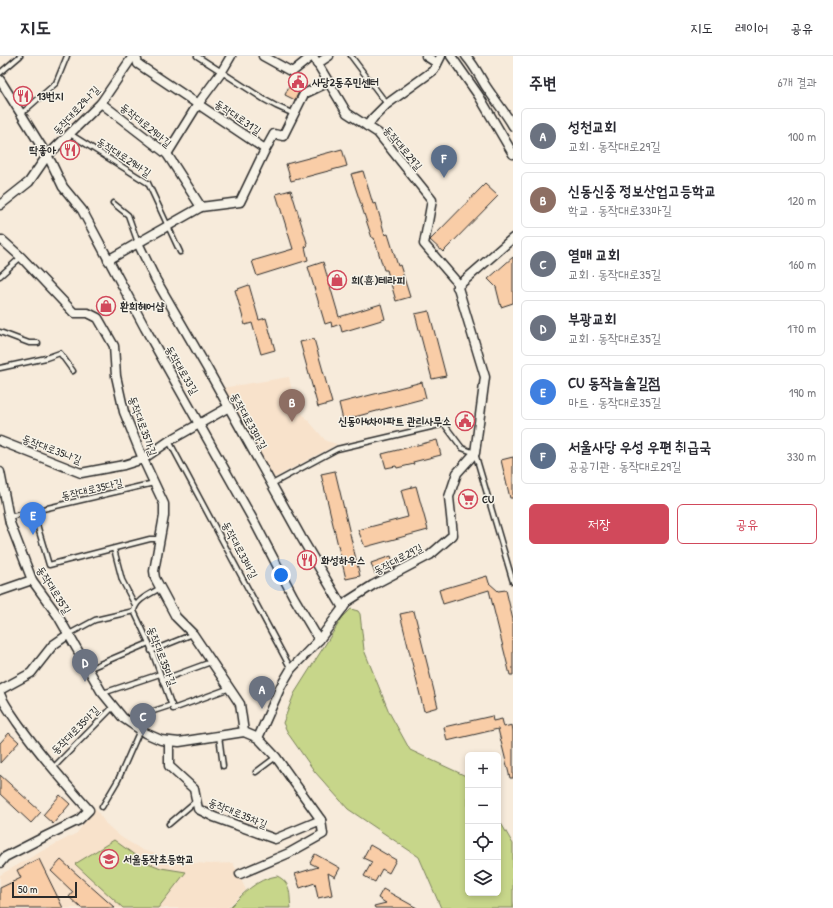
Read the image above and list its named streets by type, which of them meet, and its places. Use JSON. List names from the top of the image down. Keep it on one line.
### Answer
{"streets":{"street":["동작대로29나길","동작대로31길","동작대로29마길","동작대로29길","동작대로33길","동작대로33마길","동작대로35가길","동작대로35나길","동작대로35길","동작대로35아길","동작대로35차길"],"lane":["동작대로29바길","동작대로35다길","동작대로33바길","동작대로35마길"]},"crossings":[["동작대로29나길","동작대로29마길"],["동작대로29나길","동작대로29바길"],["동작대로29나길","동작대로33길"],["동작대로31길","동작대로29마길"],["동작대로29길","동작대로33길"],["동작대로29길","동작대로33마길"],["동작대로29길","동작대로33바길"],["동작대로35가길","동작대로35나길"],["동작대로35가길","동작대로35다길"],["동작대로35가길","동작대로35길"],["동작대로35다길","동작대로35길"],["동작대로35길","동작대로35아길"],["동작대로35길","동작대로35차길"]],"places":{"public building":["사당2동주민센터","신동아4차아파트 관리사무소"],"restaurant":["13번지","딱좋아","화성하우스"],"shop":["희(喜)테라피","환희헤어샵"],"supermarket":["CU"],"school or university":["서울동작초등학교"]},"scale_bar":"50 m","page":{"header":"지도","nav":["지도","레이어","공유"],"heading":["주변","6개 결과"],"list":[{"mark":"A","name":"성천교회","note":"교회 · 동작대로29길","value":"100 m"},{"mark":"B","name":"신동신중 정보산업고등학교","note":"학교 · 동작대로33마길","value":"120 m"},{"mark":"C","name":"열매 교회","note":"교회 · 동작대로35길","value":"160 m"},{"mark":"D","name":"부광교회","note":"교회 · 동작대로35길","value":"170 m"},{"mark":"E","name":"CU 동작늘솔길점","note":"마트 · 동작대로35길","value":"190 m"},{"mark":"F","name":"서울사당 우성 우편 취급국","note":"공공기관 · 동작대로29길","value":"330 m"}],"pins":["F","B","E","D","A","C"],"buttons":["저장","공유"],"map_buttons":["+","−"],"scale":"50 m"}}
